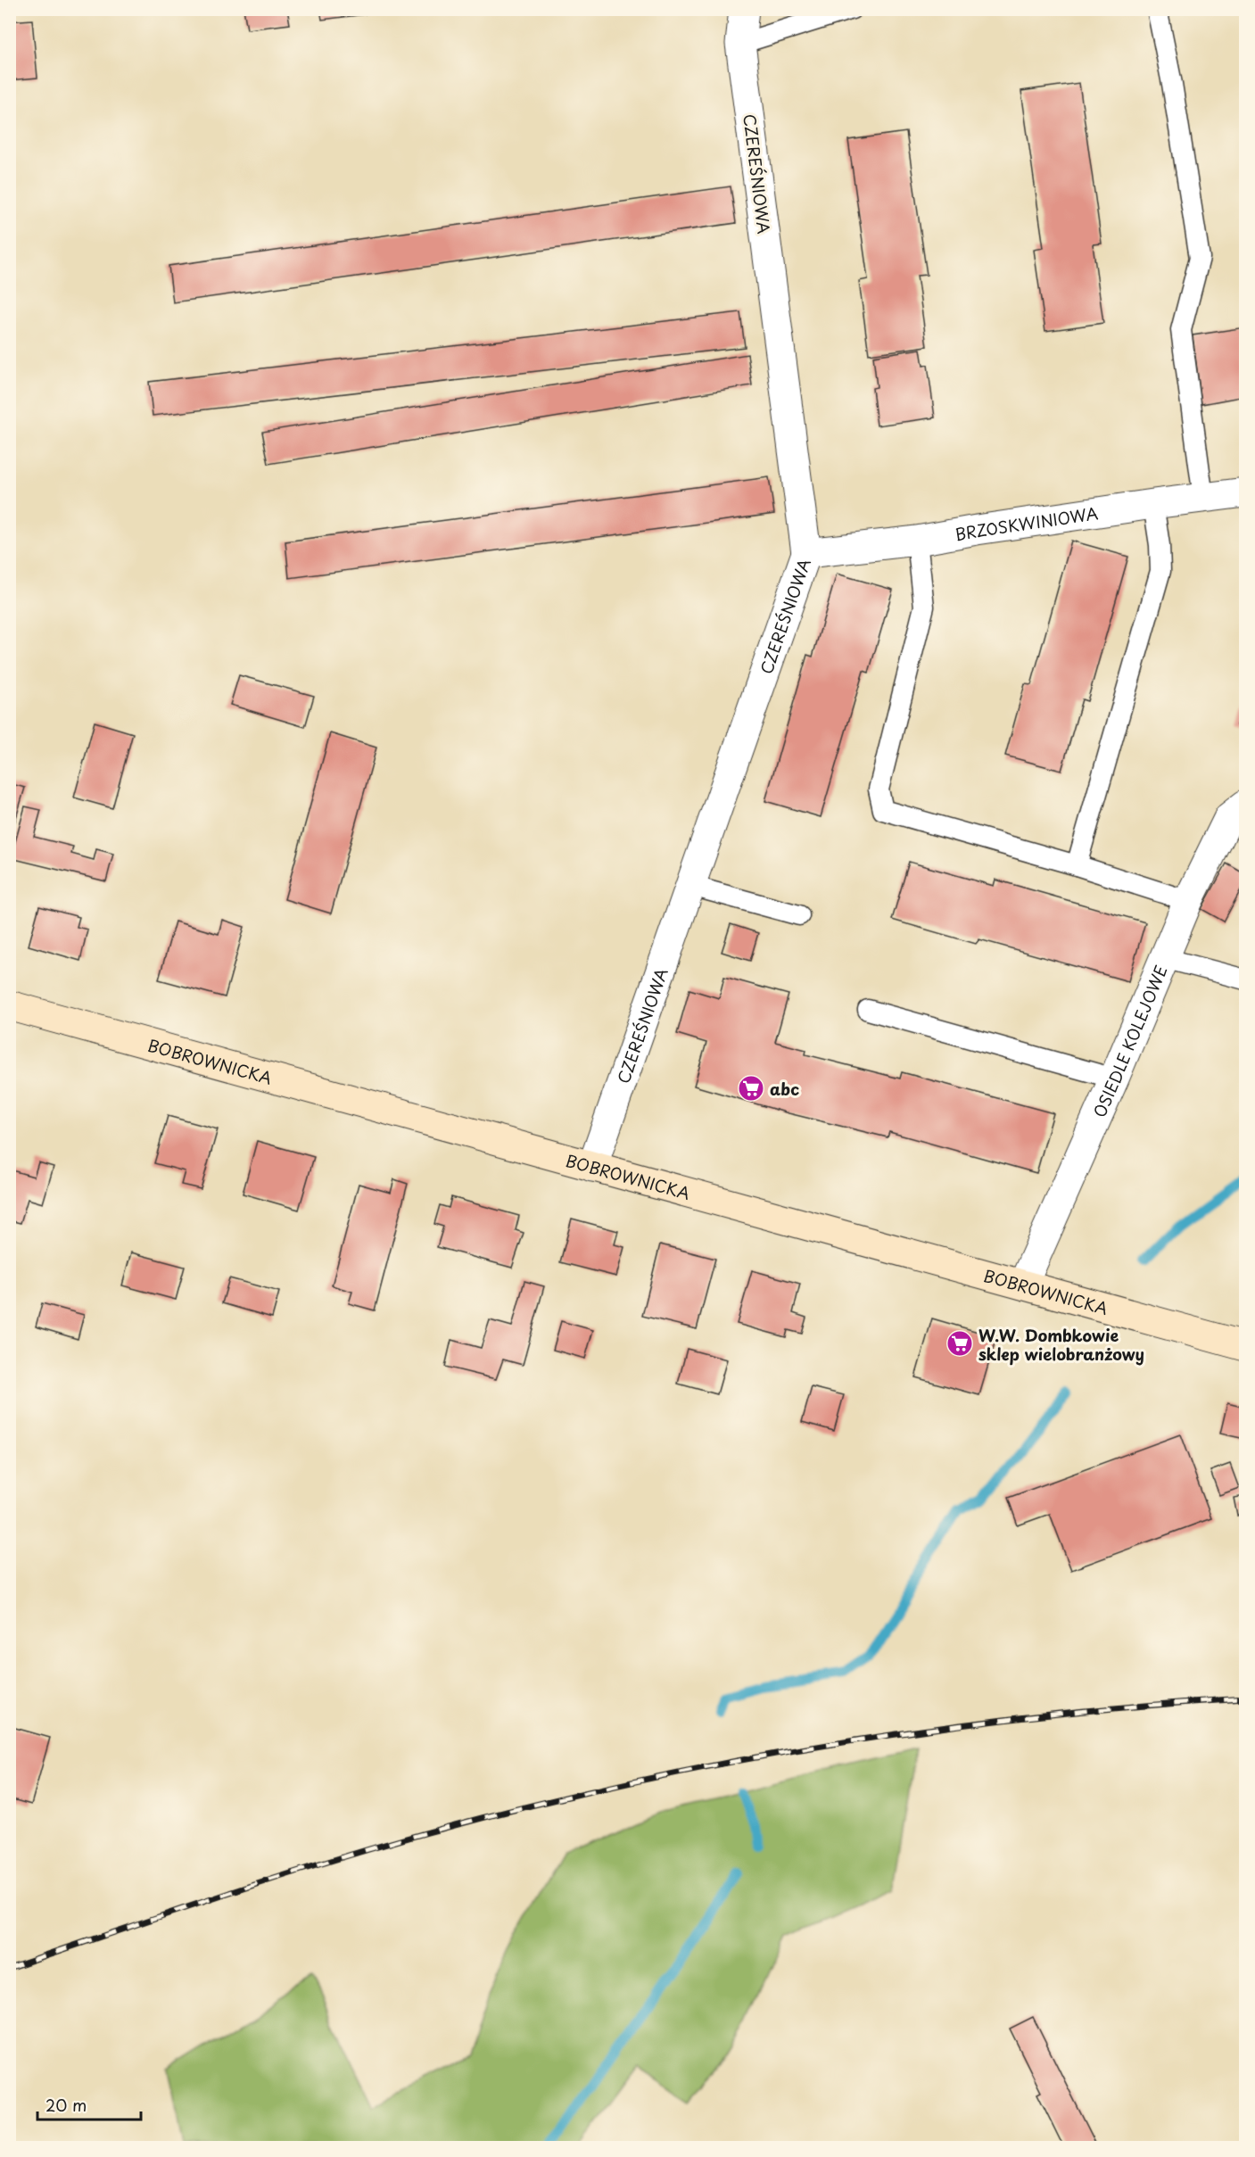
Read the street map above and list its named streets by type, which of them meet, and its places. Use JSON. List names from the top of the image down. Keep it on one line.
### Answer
{"streets":{"street":["CZEREŚNIOWA","BRZOSKWINIOWA","OSIEDLE KOLEJOWE","BOBROWNICKA"]},"crossings":[["CZEREŚNIOWA","BRZOSKWINIOWA"],["CZEREŚNIOWA","BOBROWNICKA"],["OSIEDLE KOLEJOWE","BOBROWNICKA"]],"places":{"supermarket":["abc","W.W. Dombkowie sklep wielobranżowy"]},"scale_bar":"20 m"}
